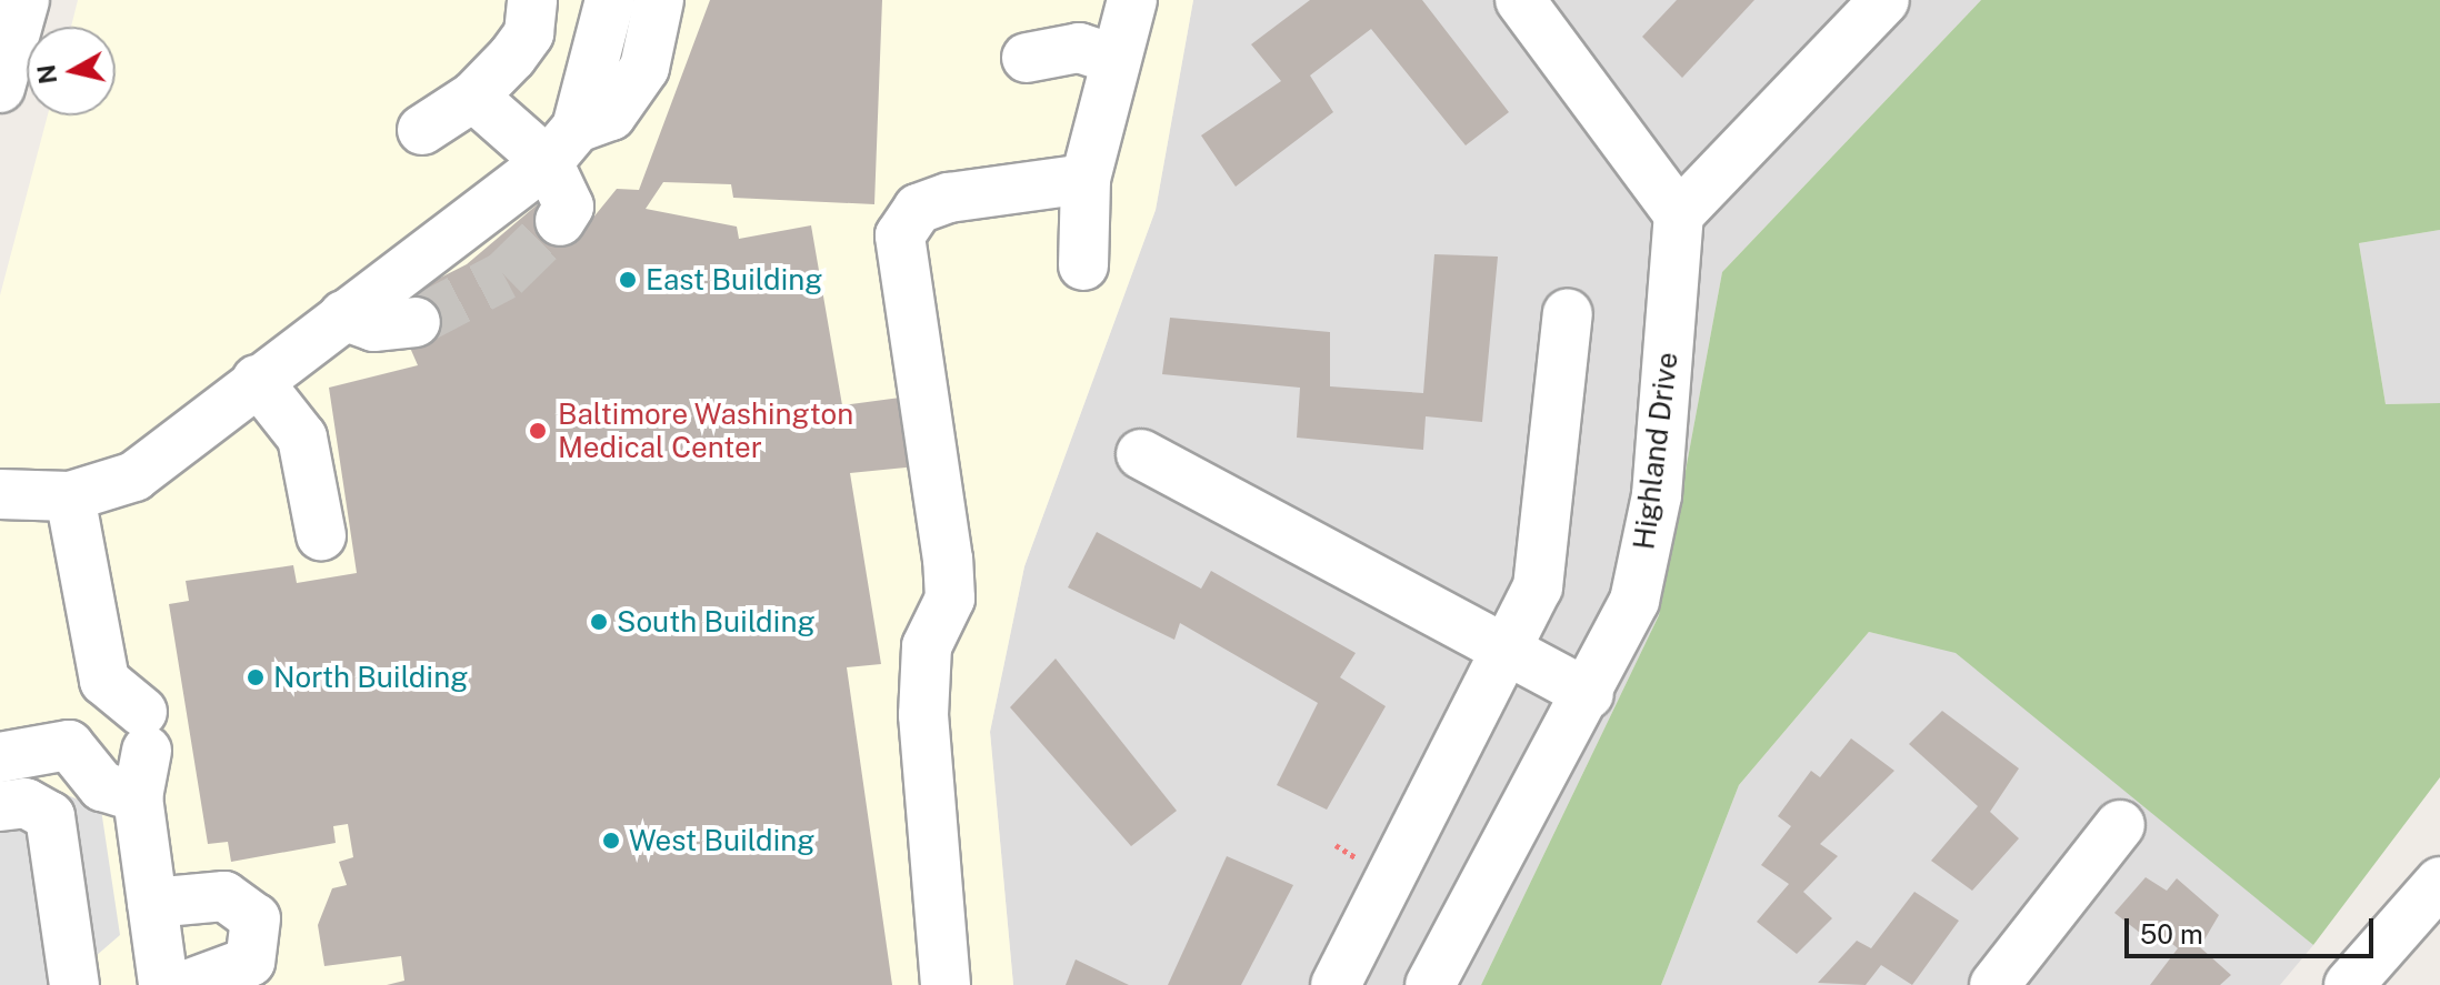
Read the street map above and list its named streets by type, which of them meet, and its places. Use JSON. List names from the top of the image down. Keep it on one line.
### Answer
{"streets":{"street":["Highland Drive"]},"places":["East Building","Baltimore Washington Medical Center","South Building","North Building","West Building"],"scale_bar":"50 m","north":"left"}
